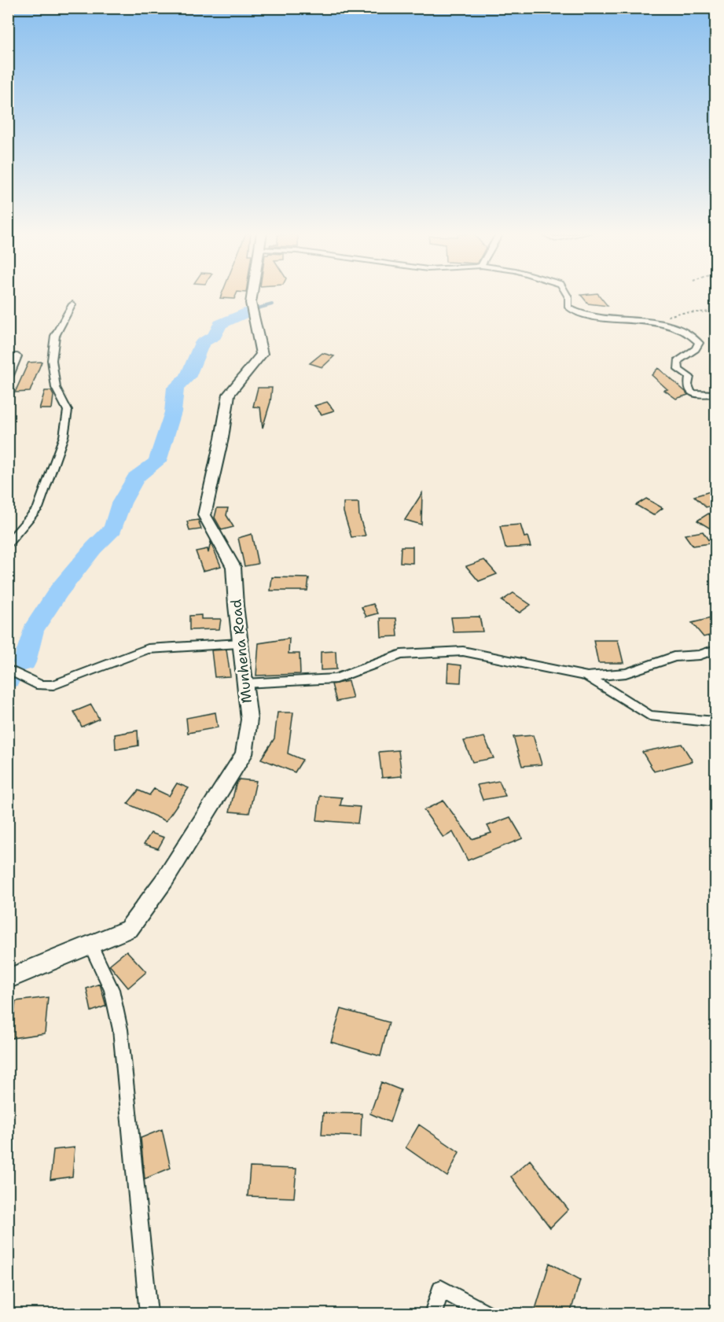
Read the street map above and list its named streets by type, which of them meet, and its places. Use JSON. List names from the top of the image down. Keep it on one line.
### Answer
{"streets":{"street":["Munhena Road"]}}
